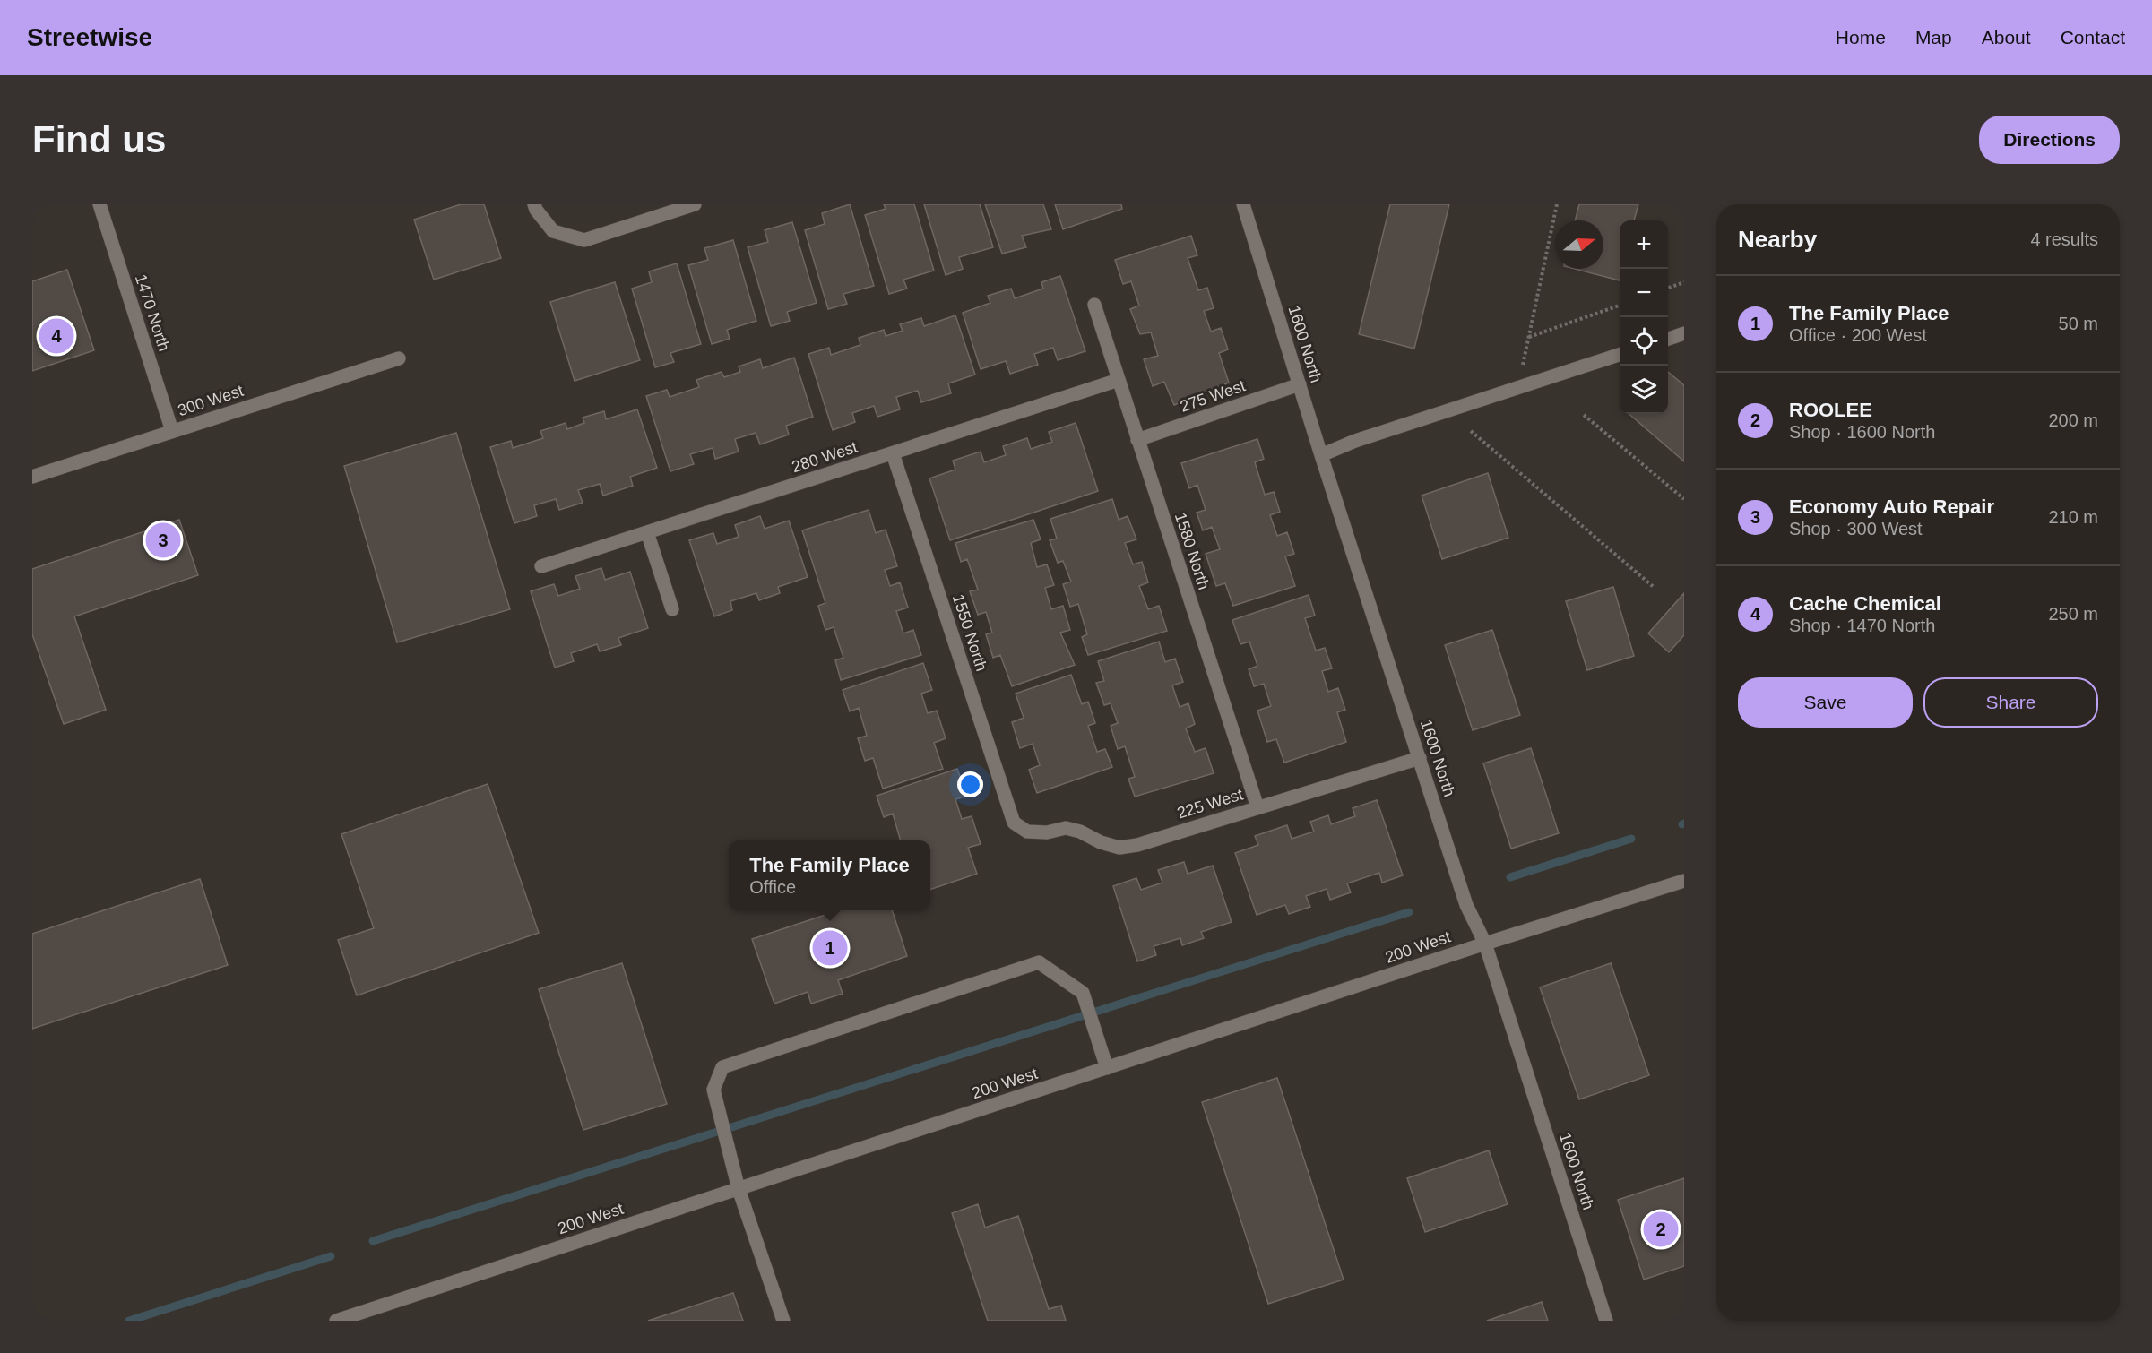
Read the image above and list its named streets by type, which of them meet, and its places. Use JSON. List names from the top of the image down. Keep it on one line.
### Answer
{"streets":{"street":["1470 North","1600 North","275 West","300 West","280 West","1580 North","1550 North","225 West","200 West"]},"crossings":[["1470 North","300 West"],["1600 North","275 West"],["1600 North","225 West"],["1600 North","200 West"],["275 West","1580 North"],["280 West","1580 North"],["280 West","1550 North"],["1580 North","225 West"],["1550 North","225 West"]],"north":"right","page":{"header":"Streetwise","nav":["Home","Map","About","Contact"],"buttons":["Directions",["Save","Share"]],"title":"Find us","heading":["Nearby","4 results"],"map_buttons":["+","−"],"list":[{"mark":"1","name":"The Family Place","note":"Office · 200 West","value":"50 m"},{"mark":"2","name":"ROOLEE","note":"Shop · 1600 North","value":"200 m"},{"mark":"3","name":"Economy Auto Repair","note":"Shop · 300 West","value":"210 m"},{"mark":"4","name":"Cache Chemical","note":"Shop · 1470 North","value":"250 m"}],"pins":["4","3","1","2"],"popup":["The Family Place","Office"]}}
